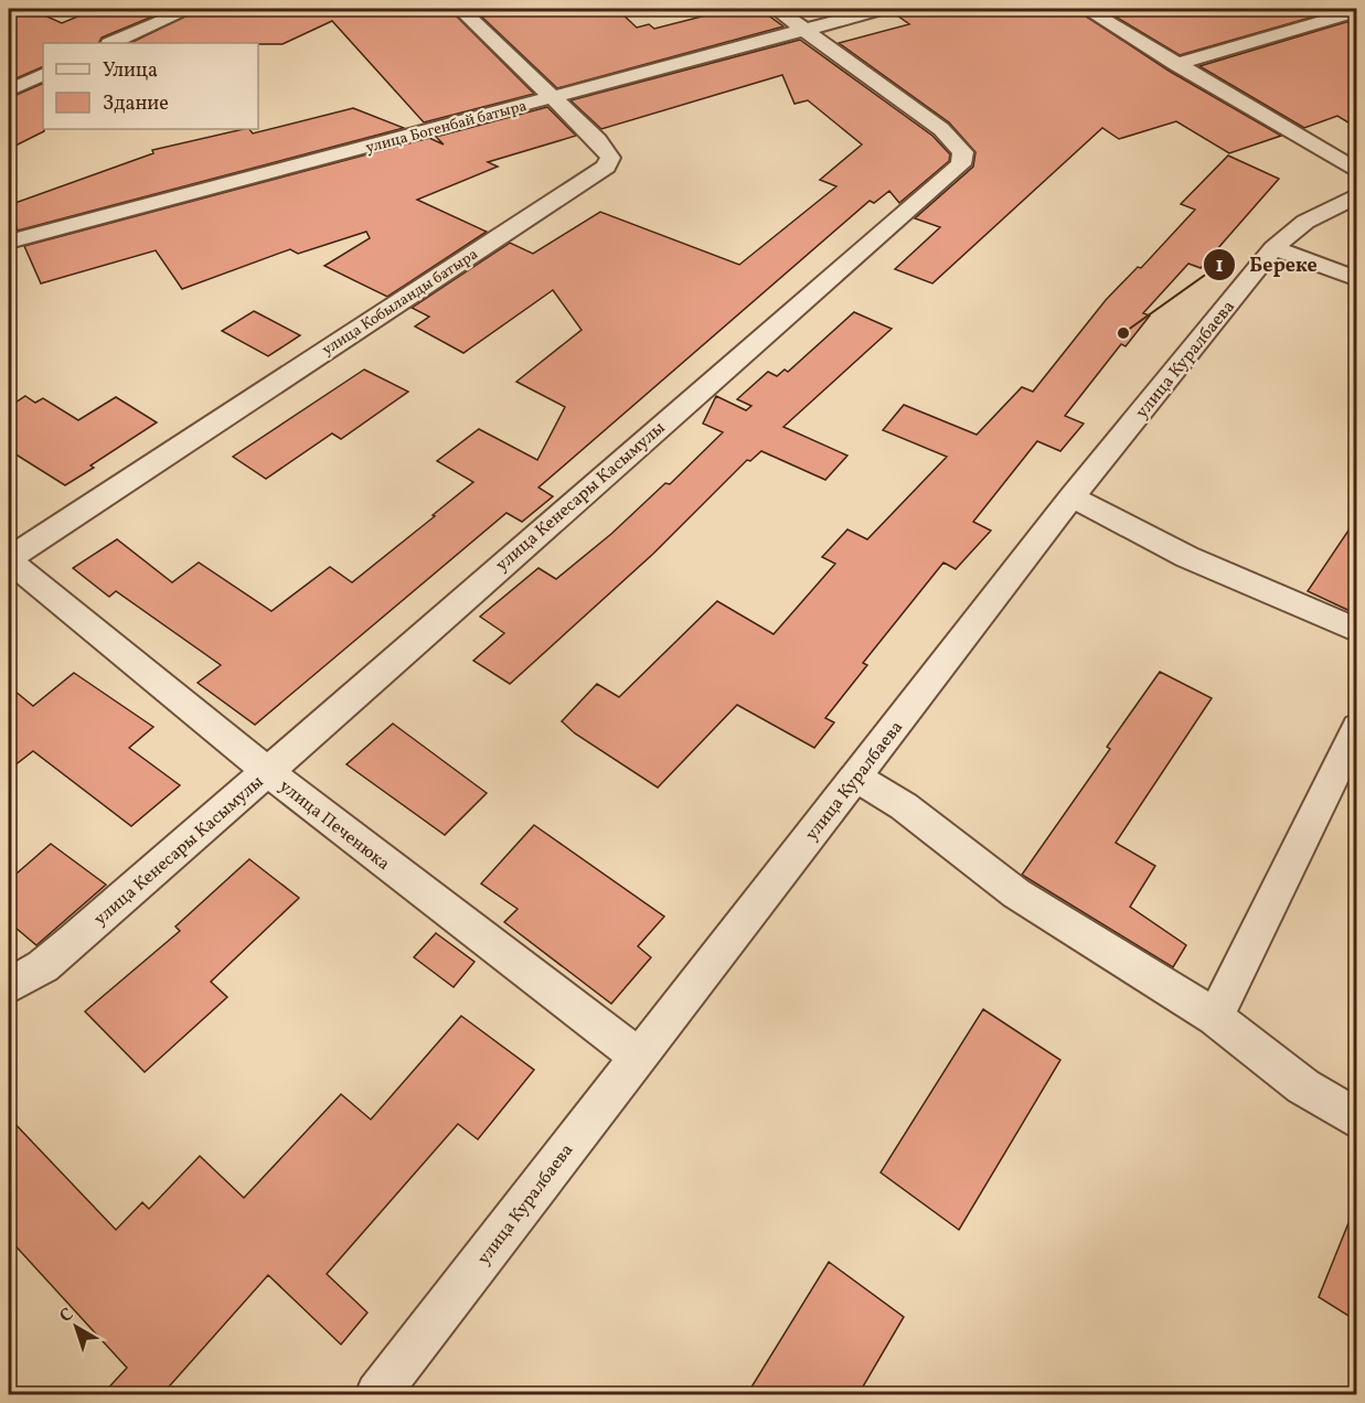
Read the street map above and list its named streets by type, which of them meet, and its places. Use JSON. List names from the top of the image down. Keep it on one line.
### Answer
{"streets":{"street":["улица Богенбай батыра","улица Кобыланды батыра","улица Куралбаева","улица Кенесары Касымулы","улица Печенюка"]},"crossings":[["улица Богенбай батыра","улица Кобыланды батыра"],["улица Богенбай батыра","улица Кенесары Касымулы"],["улица Кобыланды батыра","улица Печенюка"],["улица Куралбаева","улица Печенюка"],["улица Кенесары Касымулы","улица Печенюка"]],"places":["Береке"],"legend":["Улица","Здание"],"north":"top left"}
